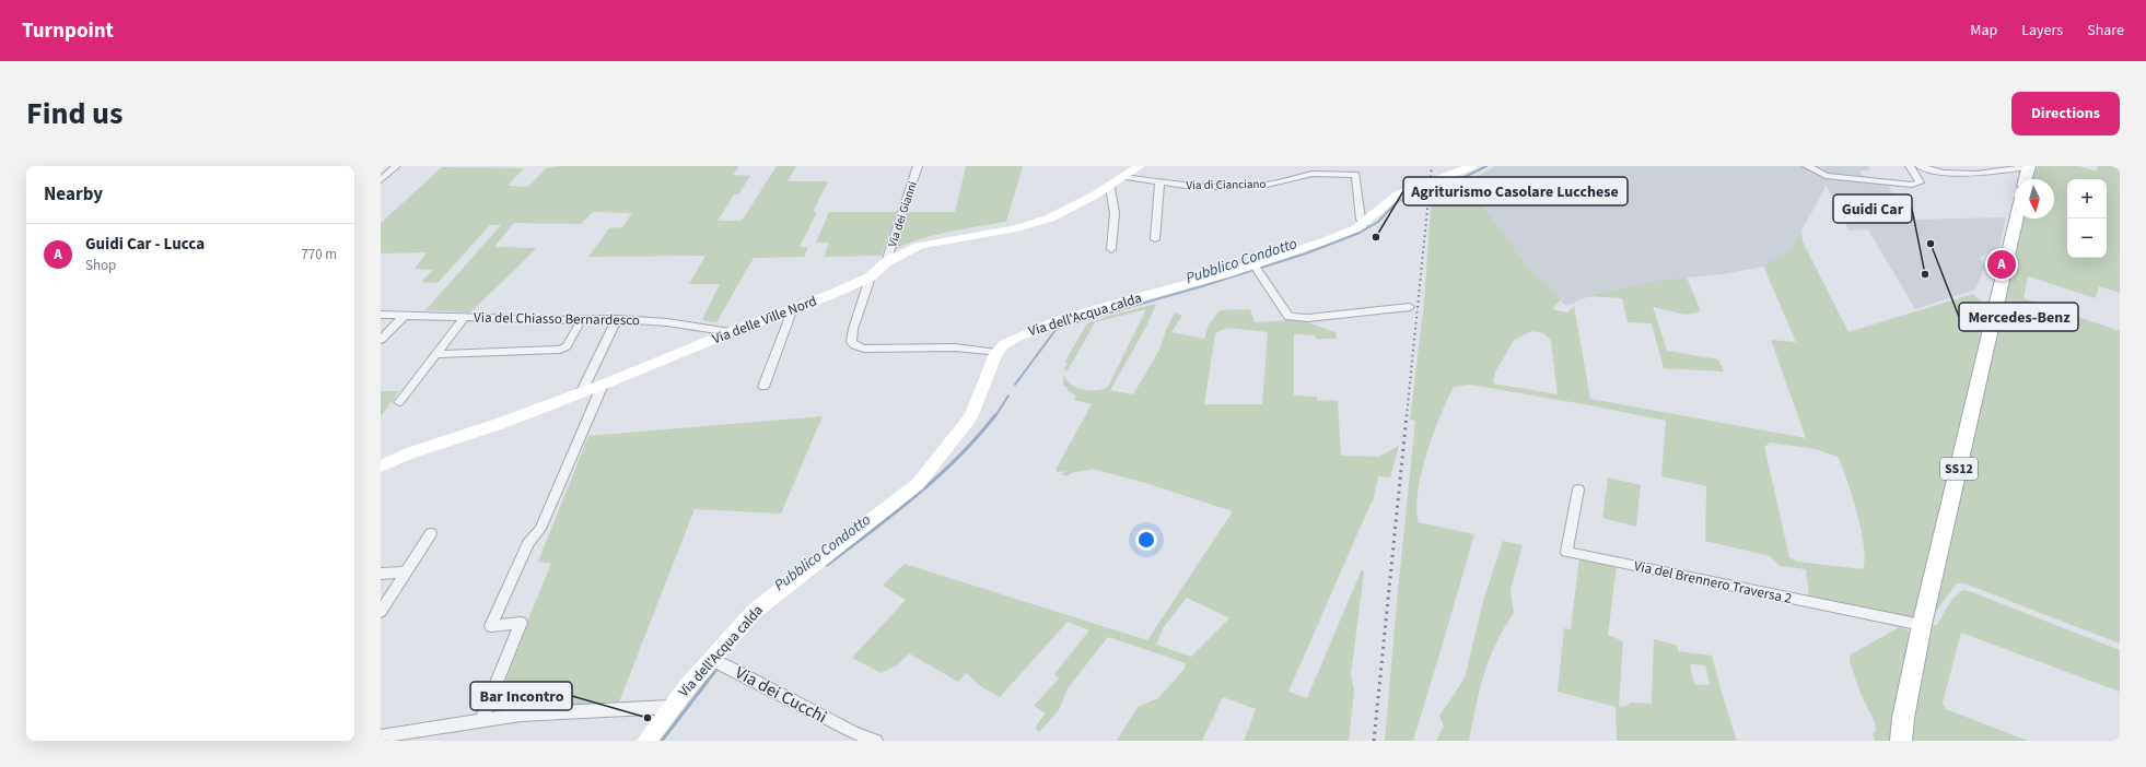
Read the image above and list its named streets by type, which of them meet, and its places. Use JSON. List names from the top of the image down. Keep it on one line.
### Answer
{"streets":{"main road":["SS12"],"street":["Via di Cianciano","Via dei Gianni","Via dell'Acqua calda","Via del Chiasso Bernardesco","Via delle Ville Nord","Via del Brennero Traversa 2","Via dei Cucchi"]},"crossings":[["Via di Cianciano","Via dell'Acqua calda"],["Via di Cianciano","Via delle Ville Nord"],["Via dei Gianni","Via delle Ville Nord"],["Via dell'Acqua calda","Via dei Cucchi"],["Via del Chiasso Bernardesco","Via delle Ville Nord"],["SS12","Via del Brennero Traversa 2"]],"water":["Pubblico Condotto"],"places":["Agriturismo Casolare Lucchese","Mercedes-Benz","Guidi Car","Bar Incontro"],"north":"bottom","page":{"header":"Turnpoint","nav":["Map","Layers","Share"],"title":"Find us","buttons":"Directions","heading":"Nearby","map_buttons":["+","−"],"list":[{"mark":"A","name":"Guidi Car - Lucca","note":"Shop","value":"770 m"}],"pins":"A"}}
